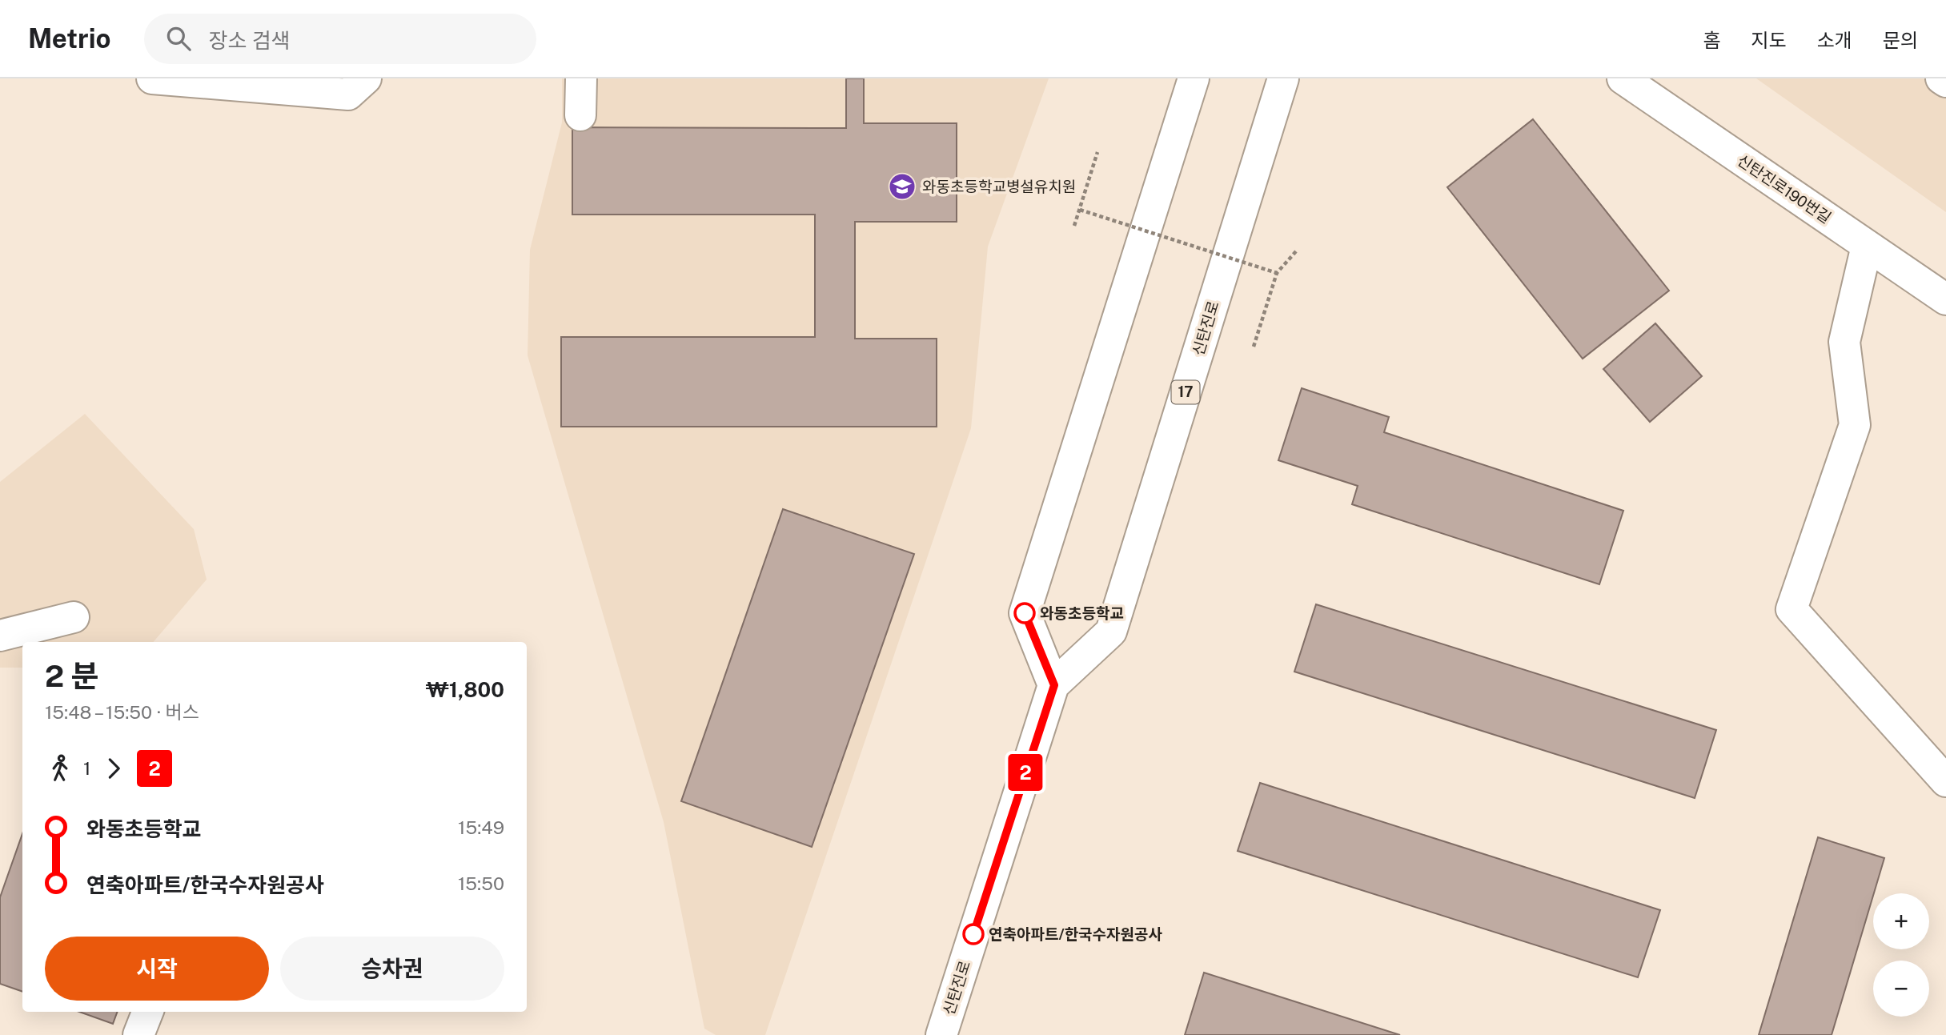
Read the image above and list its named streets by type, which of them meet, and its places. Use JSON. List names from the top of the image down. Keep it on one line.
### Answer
{"streets":{"main road":["신탄진로190번길","신탄진로","17"]},"places":{"school or university":["와동초등학교병설유치원"],"other":["와동초등학교","연축아파트/한국수자원공사"]},"lines":["bus line 2"],"page":{"header":"Metrio","search":"장소 검색","nav":["홈","지도","소개","문의"],"on_map":"2","heading":["2 분","15:48 – 15:50 · 버스","₩1,800"],"legs":["1","2"],"list":[{"name":"와동초등학교","value":"15:49"},{"name":"연축아파트/한국수자원공사","value":"15:50"}],"map_buttons":["+","−"],"buttons":["시작","승차권"]}}
